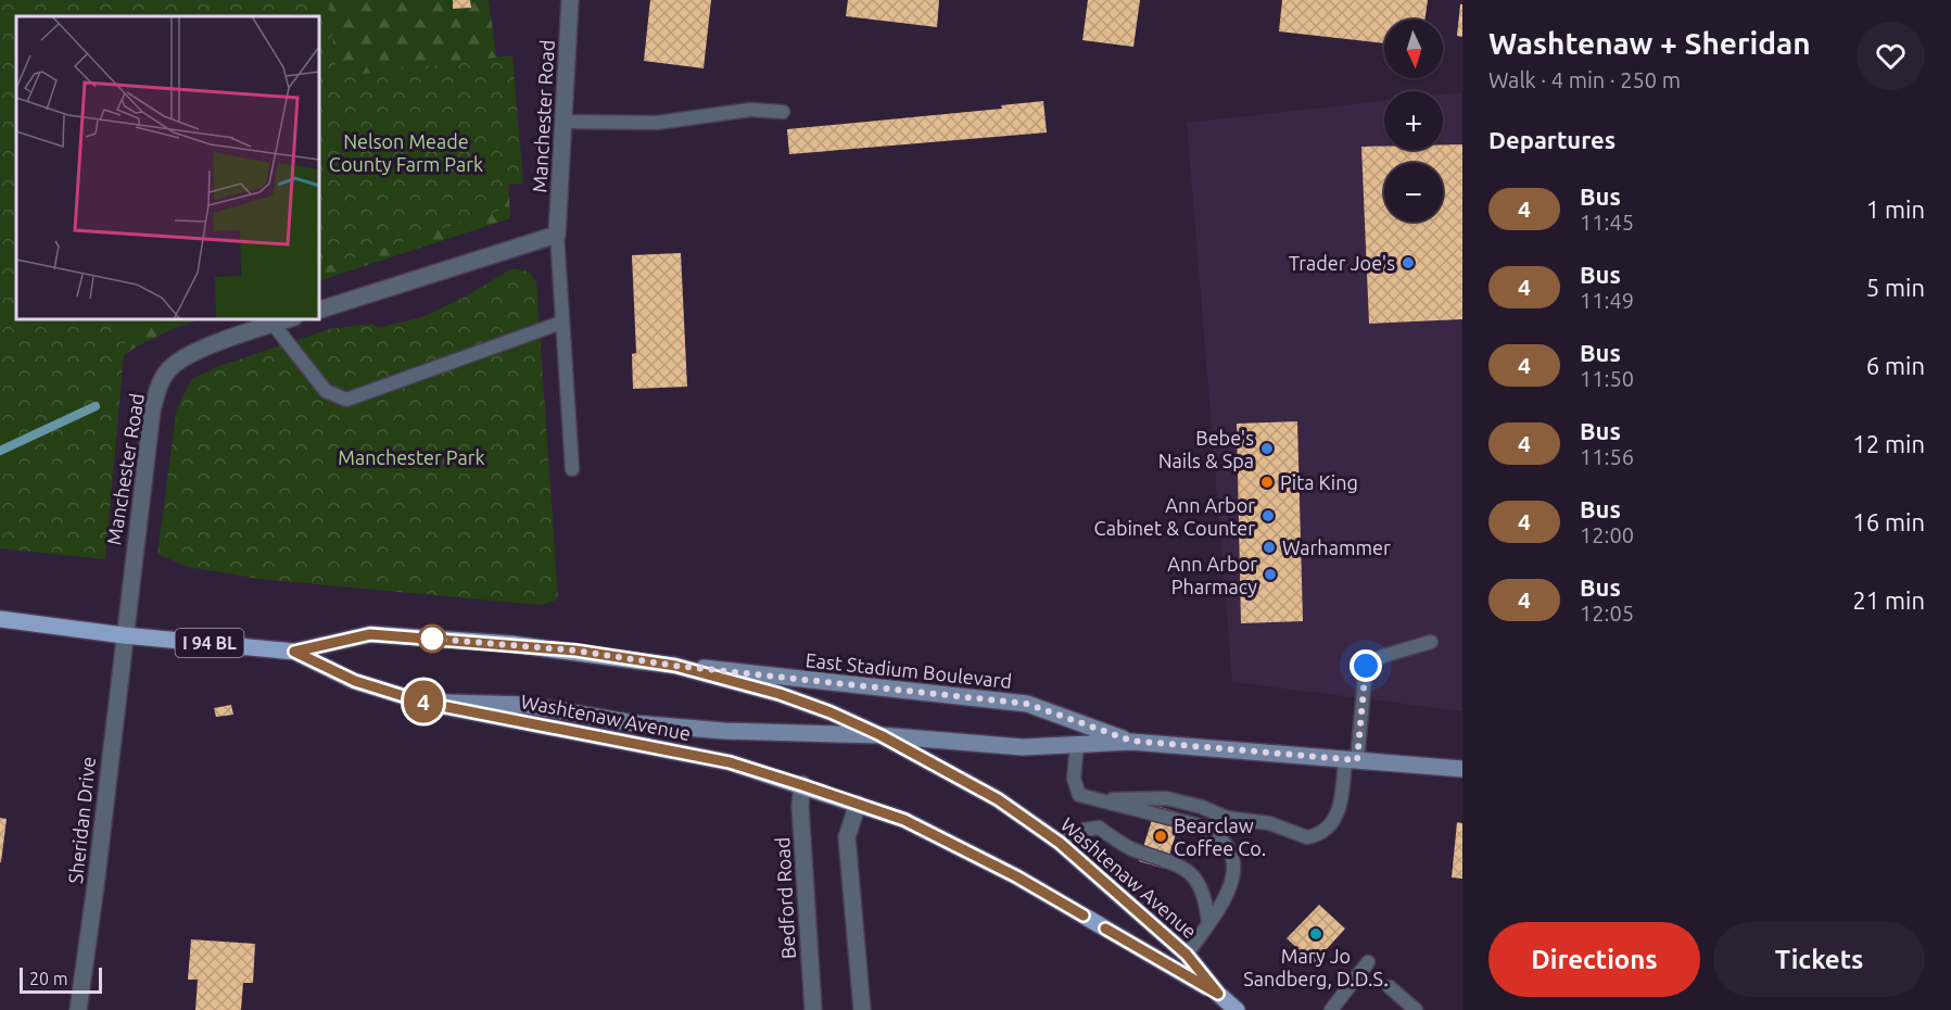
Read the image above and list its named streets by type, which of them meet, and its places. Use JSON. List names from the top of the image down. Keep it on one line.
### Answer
{"streets":{"main road":["I 94 BL","East Stadium Boulevard","Washtenaw Avenue"],"street":["Manchester Road","Sheridan Drive","Bedford Road"]},"crossings":[["Manchester Road","Washtenaw Avenue"],["Manchester Road","Sheridan Drive"],["East Stadium Boulevard","Washtenaw Avenue"],["Washtenaw Avenue","Sheridan Drive"],["Washtenaw Avenue","Bedford Road"]],"parks":["Nelson Meade County Farm Park","Manchester Park"],"places":["Trader Joe's","Bebe's Nails & Spa","Pita King","Ann Arbor Cabinet & Counter","Warhammer","Ann Arbor Pharmacy","Bearclaw Coffee Co.","Mary Jo Sandberg, D.D.S."],"lines":["bus line 4"],"scale_bar":"20 m","north":"bottom","page":{"on_map":"4","heading":[["Washtenaw + Sheridan","Walk · 4 min · 250 m"],"Departures"],"map_buttons":["+","−"],"list":[{"mark":"4","name":"Bus","note":"11:45","value":"1 min"},{"mark":"4","name":"Bus","note":"11:49","value":"5 min"},{"mark":"4","name":"Bus","note":"11:50","value":"6 min"},{"mark":"4","name":"Bus","note":"11:56","value":"12 min"},{"mark":"4","name":"Bus","note":"12:00","value":"16 min"},{"mark":"4","name":"Bus","note":"12:05","value":"21 min"}],"buttons":["Directions","Tickets"],"scale":"20 m"}}
